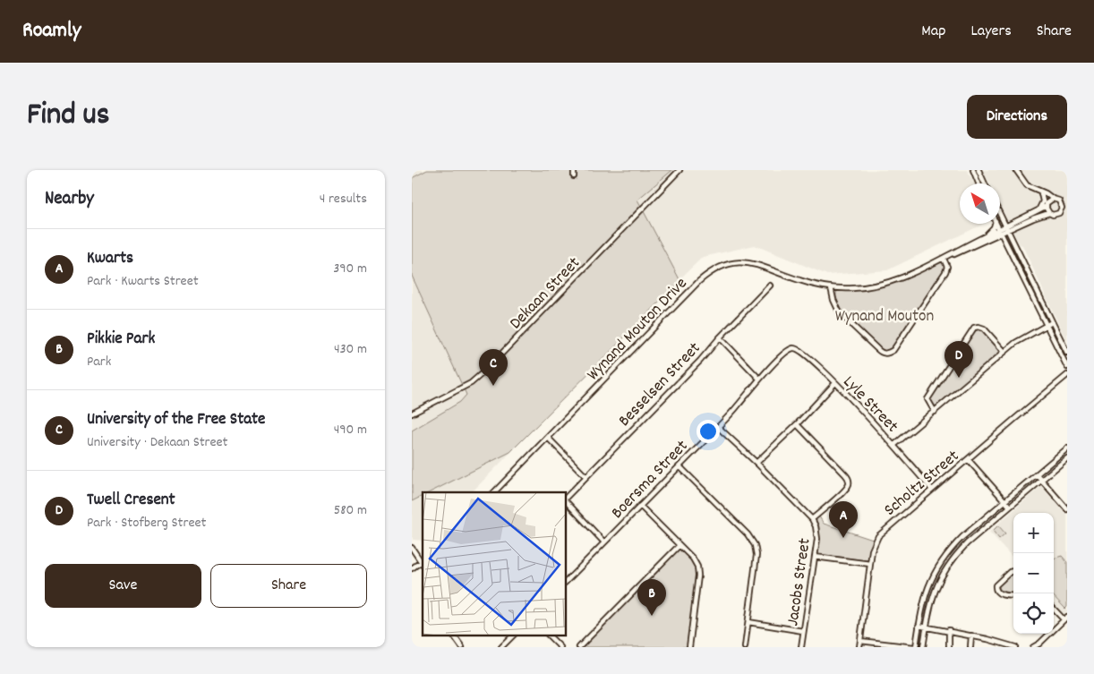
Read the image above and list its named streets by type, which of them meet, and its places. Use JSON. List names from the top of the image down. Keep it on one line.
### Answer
{"streets":{"street":["Dekaan Street","Wynand Mouton Drive","Besselsen Street","Lyle Street","Boersma Street","Scholtz Street","Jacobs Street"]},"crossings":[["Lyle Street","Boersma Street"],["Lyle Street","Scholtz Street"],["Boersma Street","Jacobs Street"]],"parks":["Wynand Mouton"],"north":"top left","page":{"header":"Roamly","nav":["Map","Layers","Share"],"title":"Find us","buttons":["Directions",["Save","Share"]],"heading":["Nearby","4 results"],"list":[{"mark":"A","name":"Kwarts","note":"Park · Kwarts Street","value":"390 m"},{"mark":"B","name":"Pikkie Park","note":"Park","value":"430 m"},{"mark":"C","name":"University of the Free State","note":"University · Dekaan Street","value":"490 m"},{"mark":"D","name":"Twell Cresent","note":"Park · Stofberg Street","value":"580 m"}],"pins":["D","C","A","B"],"map_buttons":["+","−"]}}
